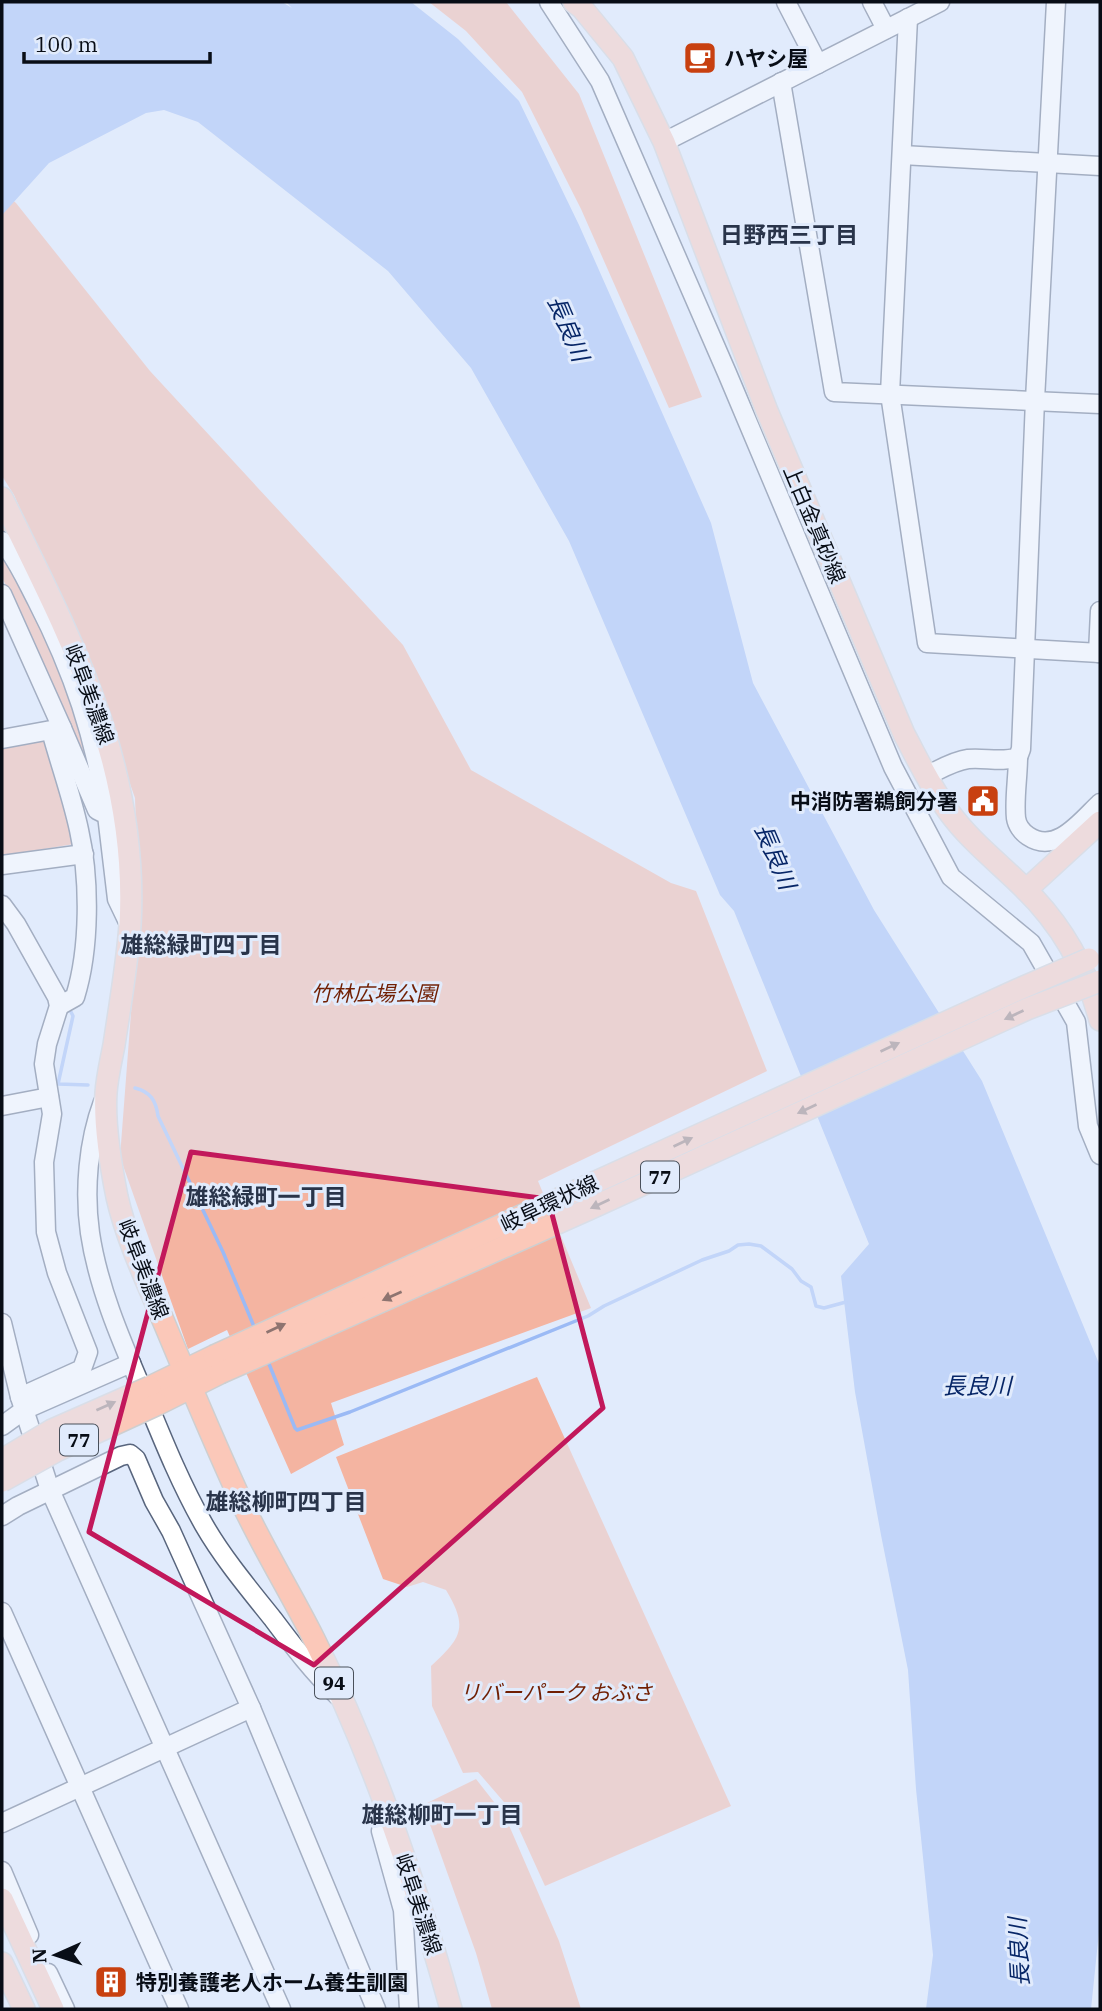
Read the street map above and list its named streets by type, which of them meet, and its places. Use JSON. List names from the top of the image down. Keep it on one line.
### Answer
{"streets":{"main road":["上白金真砂線","岐阜美濃線","77","岐阜環状線","94"]},"crossings":[["岐阜美濃線","岐阜環状線"]],"districts":["日野西三丁目","雄総緑町四丁目","雄総緑町一丁目","雄総柳町四丁目","雄総柳町一丁目"],"water":["長良川"],"parks":["竹林広場公園","リバーパーク おぶさ"],"places":{"cafe":["ハヤシ屋"],"public building":["中消防署鵜飼分署"],"building":["特別養護老人ホーム養生訓園"]},"scale_bar":"100 m","north":"left"}
